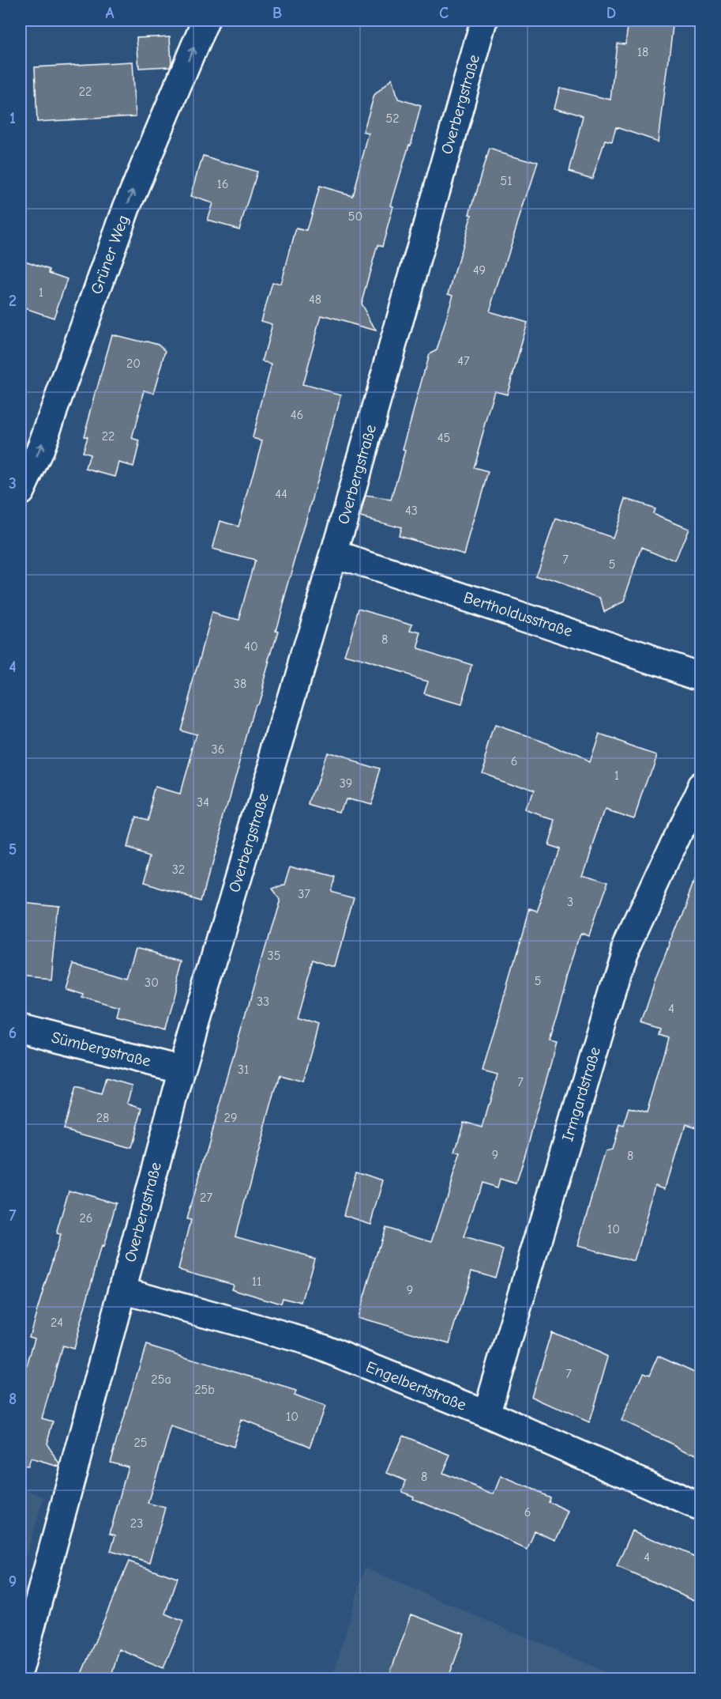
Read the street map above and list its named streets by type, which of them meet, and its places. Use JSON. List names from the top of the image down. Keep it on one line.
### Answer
{"streets":{"street":["Overbergstraße","Grüner Weg","Bertholdusstraße","Sümbergstraße","Irmgardstraße","Engelbertstraße"]},"crossings":[["Overbergstraße","Bertholdusstraße"],["Overbergstraße","Sümbergstraße"],["Overbergstraße","Engelbertstraße"],["Irmgardstraße","Engelbertstraße"]],"one_way":["Grüner Weg"],"house_numbers":["18","22","52","51","16","50","49","1","48","47","20","46","22","45","44","43","7","5","8","40","38","36","6","1","39","34","32","37","3","35","5","30","33","4","31","7","28","29","9","8","27","26","10","11","9","24","7","25a","25b","10","25","8","6","23","4"],"grid":{"columns":["A","B","C","D"],"rows":["1","2","3","4","5","6","7","8","9"]}}
